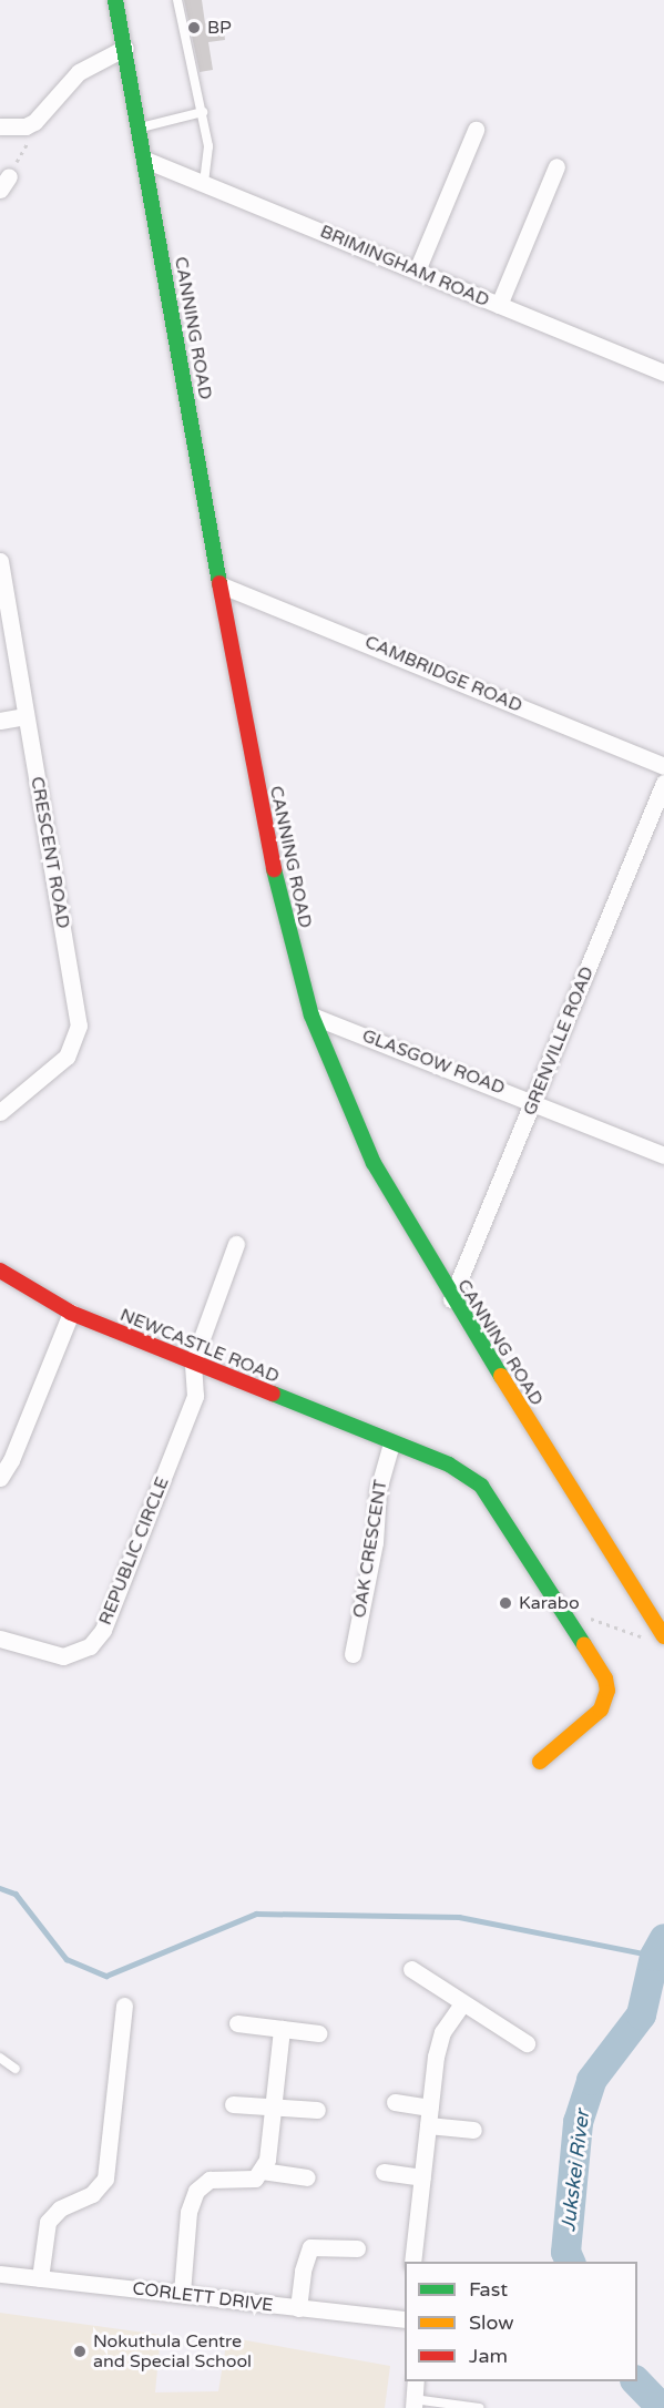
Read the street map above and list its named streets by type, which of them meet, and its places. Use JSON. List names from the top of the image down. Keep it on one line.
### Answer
{"streets":{"main road":["CANNING ROAD","NEWCASTLE ROAD"],"street":["BRIMINGHAM ROAD","CAMBRIDGE ROAD","CRESCENT ROAD","GRENVILLE ROAD","GLASGOW ROAD","OAK CRESCENT","REPUBLIC CIRCLE","CORLETT DRIVE"]},"crossings":[["BRIMINGHAM ROAD","CANNING ROAD"],["CANNING ROAD","CAMBRIDGE ROAD"],["CANNING ROAD","GRENVILLE ROAD"],["CANNING ROAD","GLASGOW ROAD"],["GRENVILLE ROAD","GLASGOW ROAD"],["NEWCASTLE ROAD","OAK CRESCENT"],["NEWCASTLE ROAD","REPUBLIC CIRCLE"]],"water":["Jukskei River"],"places":["BP","Karabo","Nokuthula Centre and Special School"],"legend":["Fast","Slow","Jam"]}
